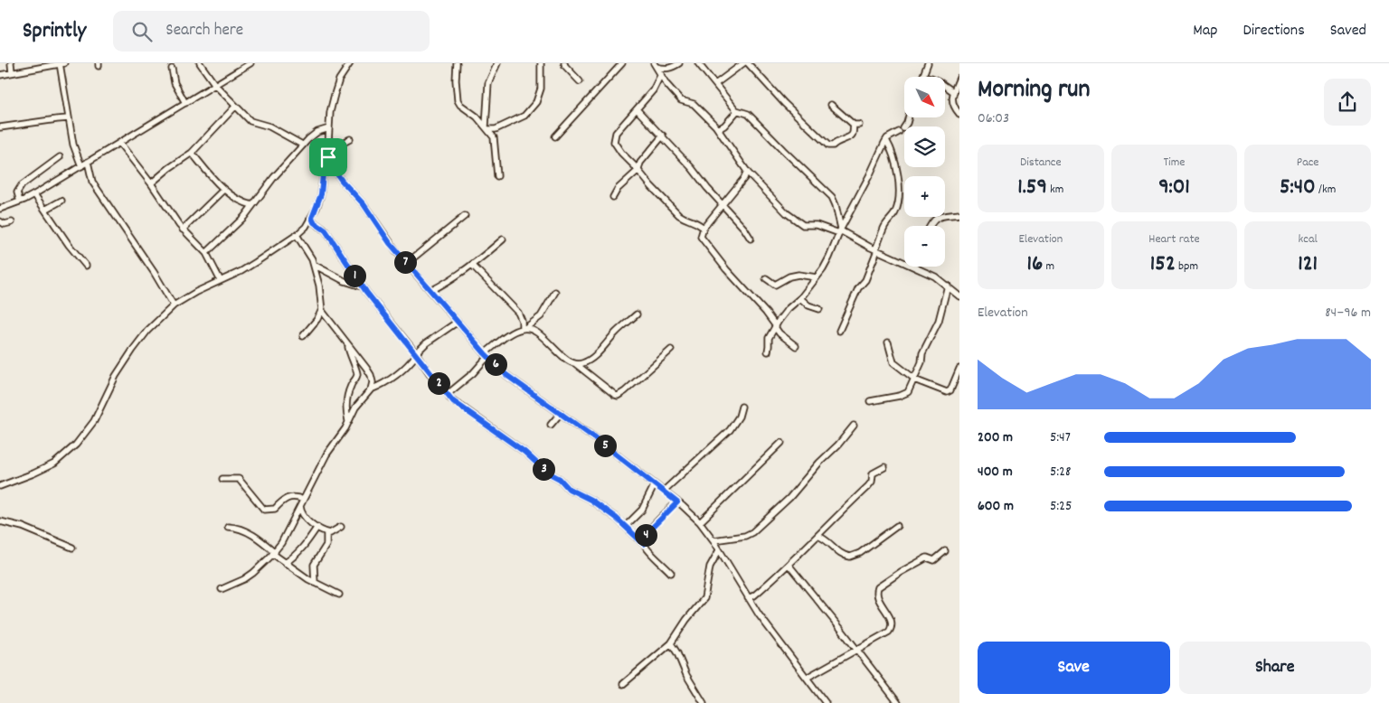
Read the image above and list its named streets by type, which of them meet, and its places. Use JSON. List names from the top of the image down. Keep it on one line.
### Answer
{"north":"bottom right","page":{"header":"Sprintly","search":"Search here","nav":["Map","Directions","Saved"],"heading":["Morning run","06:03"],"map_buttons":["+","−"],"stats":[["Distance","1.59 km"],["Time","9:01"],["Pace","5:40 /km"],["Elevation","16 m"],["Heart rate","152 bpm"],["kcal","121"]],"pins":["7","1","6","2","5","3","4"],"chart":["Elevation","84–96 m"],"list":[{"name":"200 m","note":"5:47"},{"name":"400 m","note":"5:28"},{"name":"600 m","note":"5:25"}],"buttons":["Save","Share"]}}
